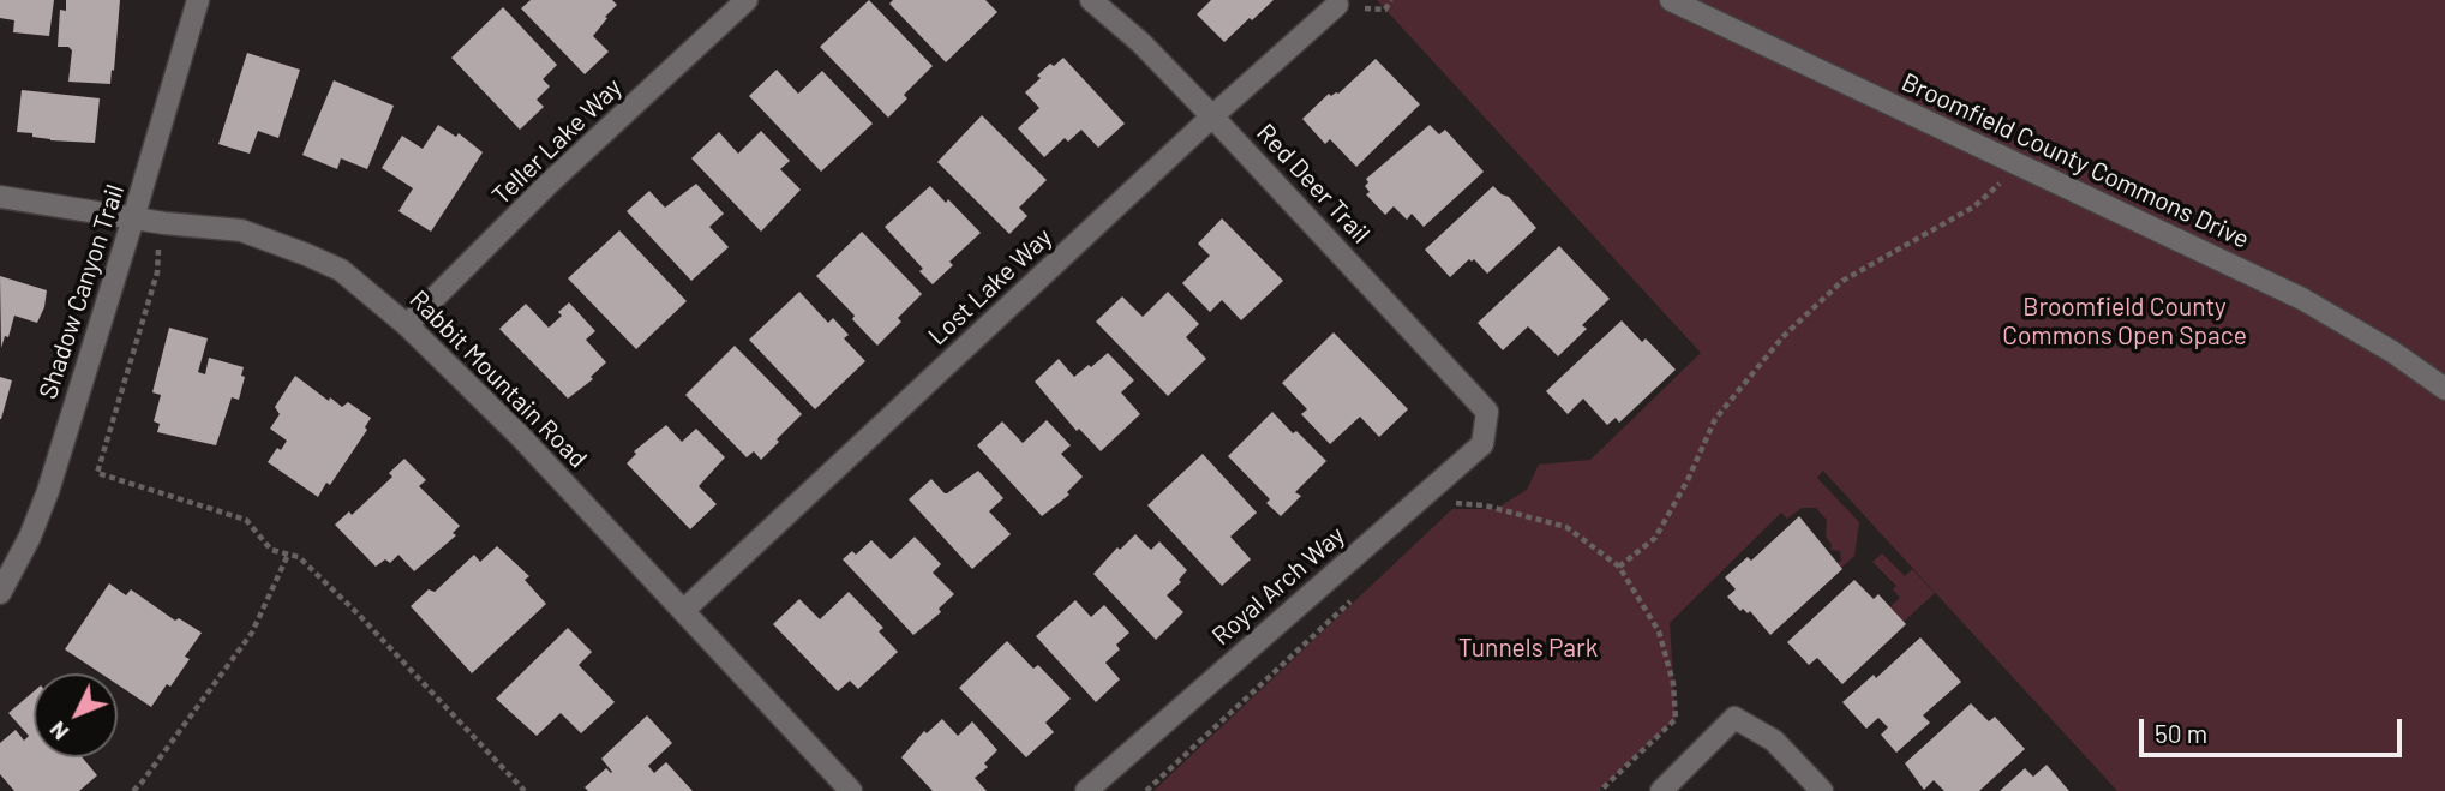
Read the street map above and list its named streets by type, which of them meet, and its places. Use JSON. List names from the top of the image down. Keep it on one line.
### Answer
{"streets":{"street":["Teller Lake Way","Broomfield County Commons Drive","Red Deer Trail","Lost Lake Way","Shadow Canyon Trail","Rabbit Mountain Road","Royal Arch Way"]},"crossings":[["Teller Lake Way","Rabbit Mountain Road"],["Red Deer Trail","Lost Lake Way"],["Red Deer Trail","Royal Arch Way"],["Lost Lake Way","Rabbit Mountain Road"],["Shadow Canyon Trail","Rabbit Mountain Road"]],"parks":["Broomfield County Commons Open Space","Tunnels Park"],"scale_bar":"50 m","north":"bottom left"}
